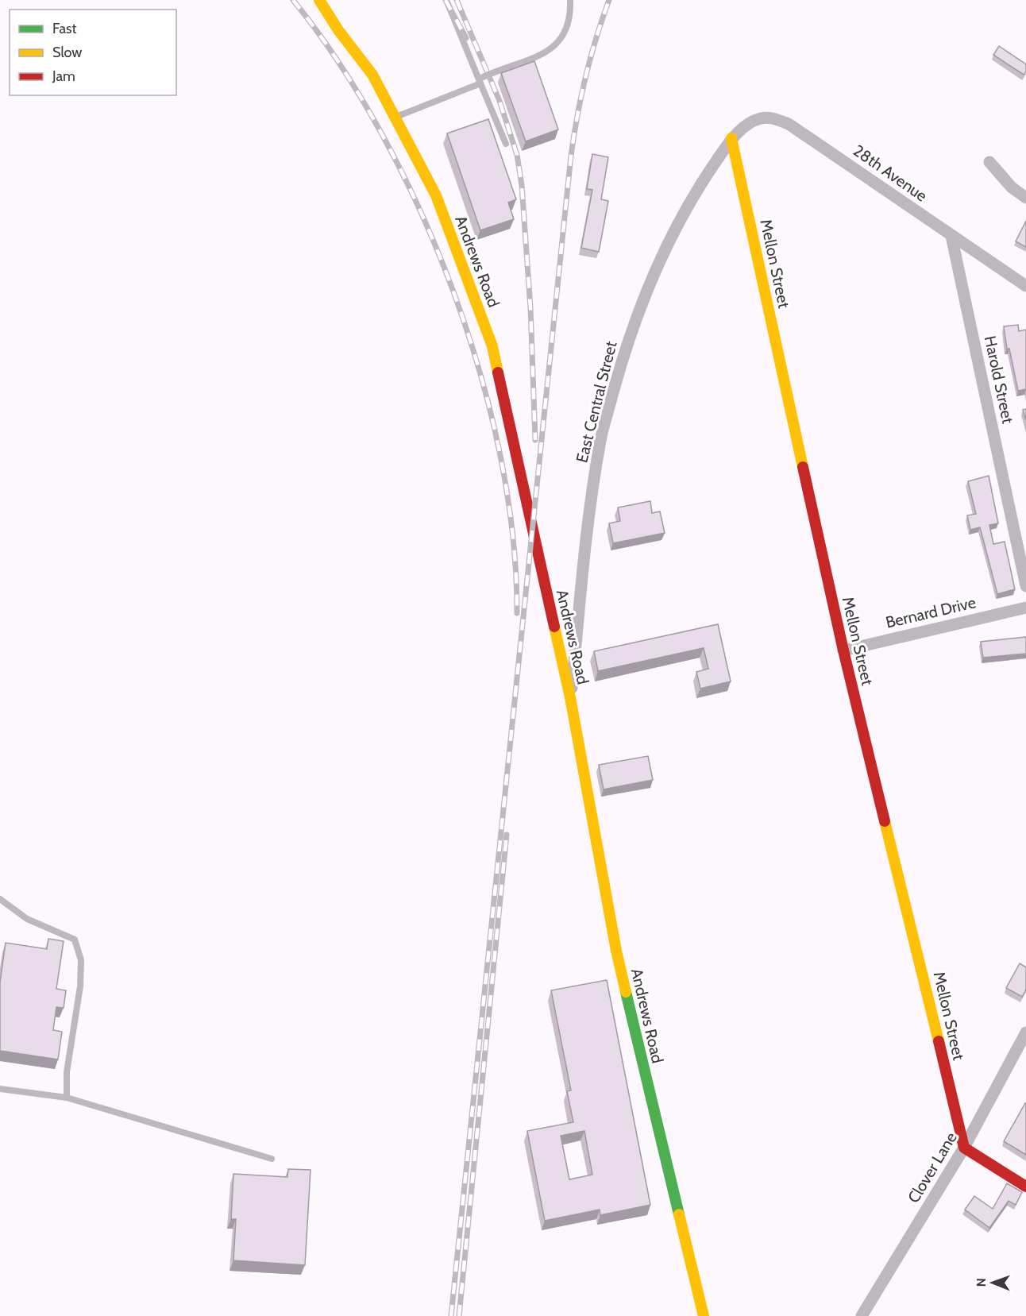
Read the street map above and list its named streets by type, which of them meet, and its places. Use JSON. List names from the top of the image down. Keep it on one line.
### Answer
{"streets":{"street":["28th Avenue","Andrews Road","Mellon Street","Harold Street","East Central Street","Bernard Drive","Clover Lane"]},"crossings":[["28th Avenue","Mellon Street"],["28th Avenue","Harold Street"],["28th Avenue","East Central Street"],["Andrews Road","East Central Street"],["Mellon Street","East Central Street"],["Mellon Street","Bernard Drive"],["Mellon Street","Clover Lane"]],"legend":["Fast","Slow","Jam"],"north":"left"}
